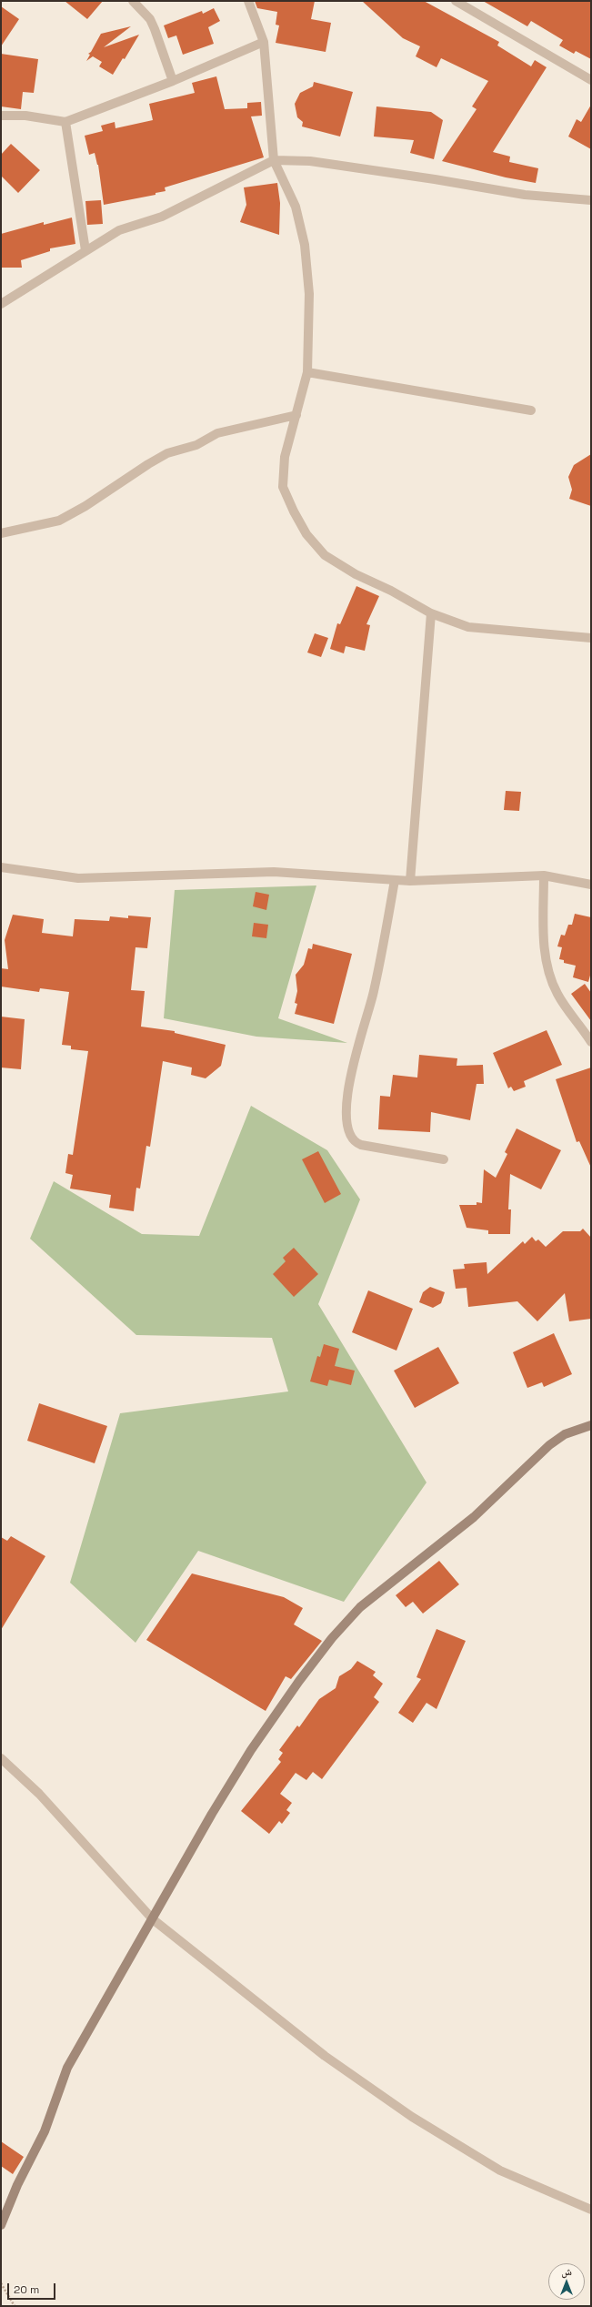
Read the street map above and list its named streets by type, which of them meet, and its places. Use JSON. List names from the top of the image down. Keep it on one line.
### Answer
{"scale_bar":"20 m","north":"top"}
